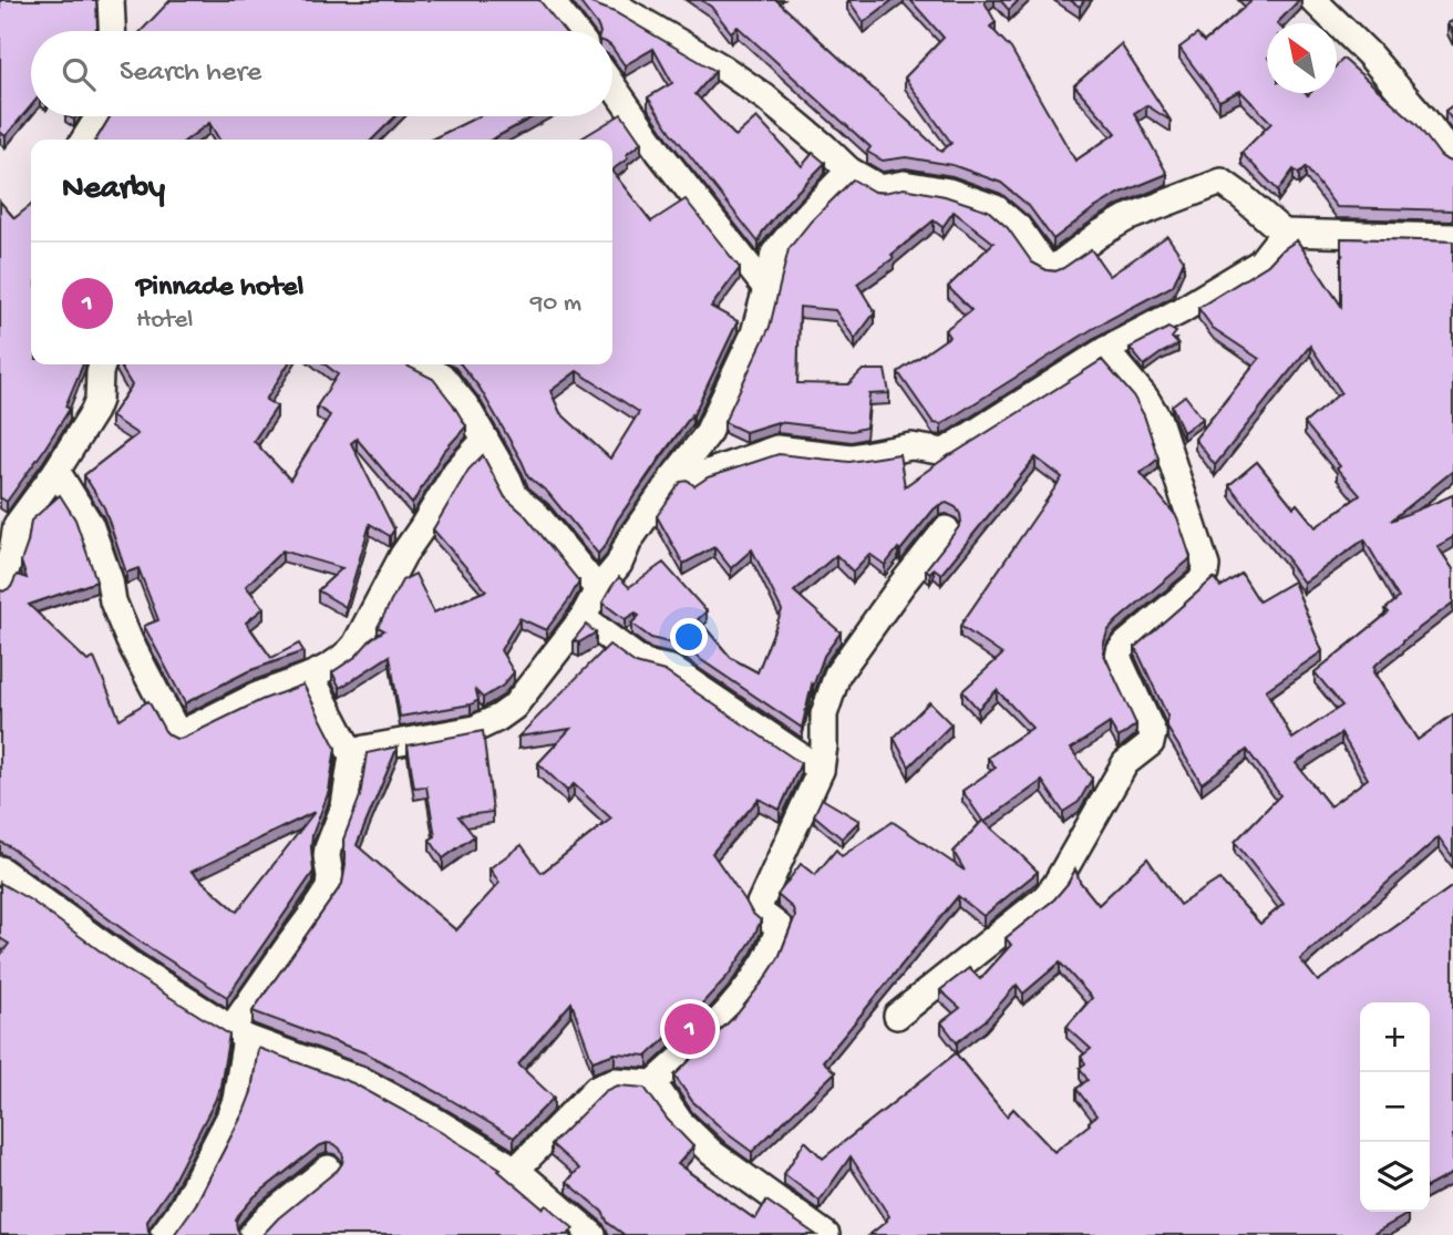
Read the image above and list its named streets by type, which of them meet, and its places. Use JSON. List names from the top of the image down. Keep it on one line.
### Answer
{"north":"top left","page":{"search":"Search here","heading":"Nearby","list":[{"mark":"1","name":"Pinnade hotel","note":"Hotel","value":"90 m"}],"pins":"1","map_buttons":["+","−"]}}
